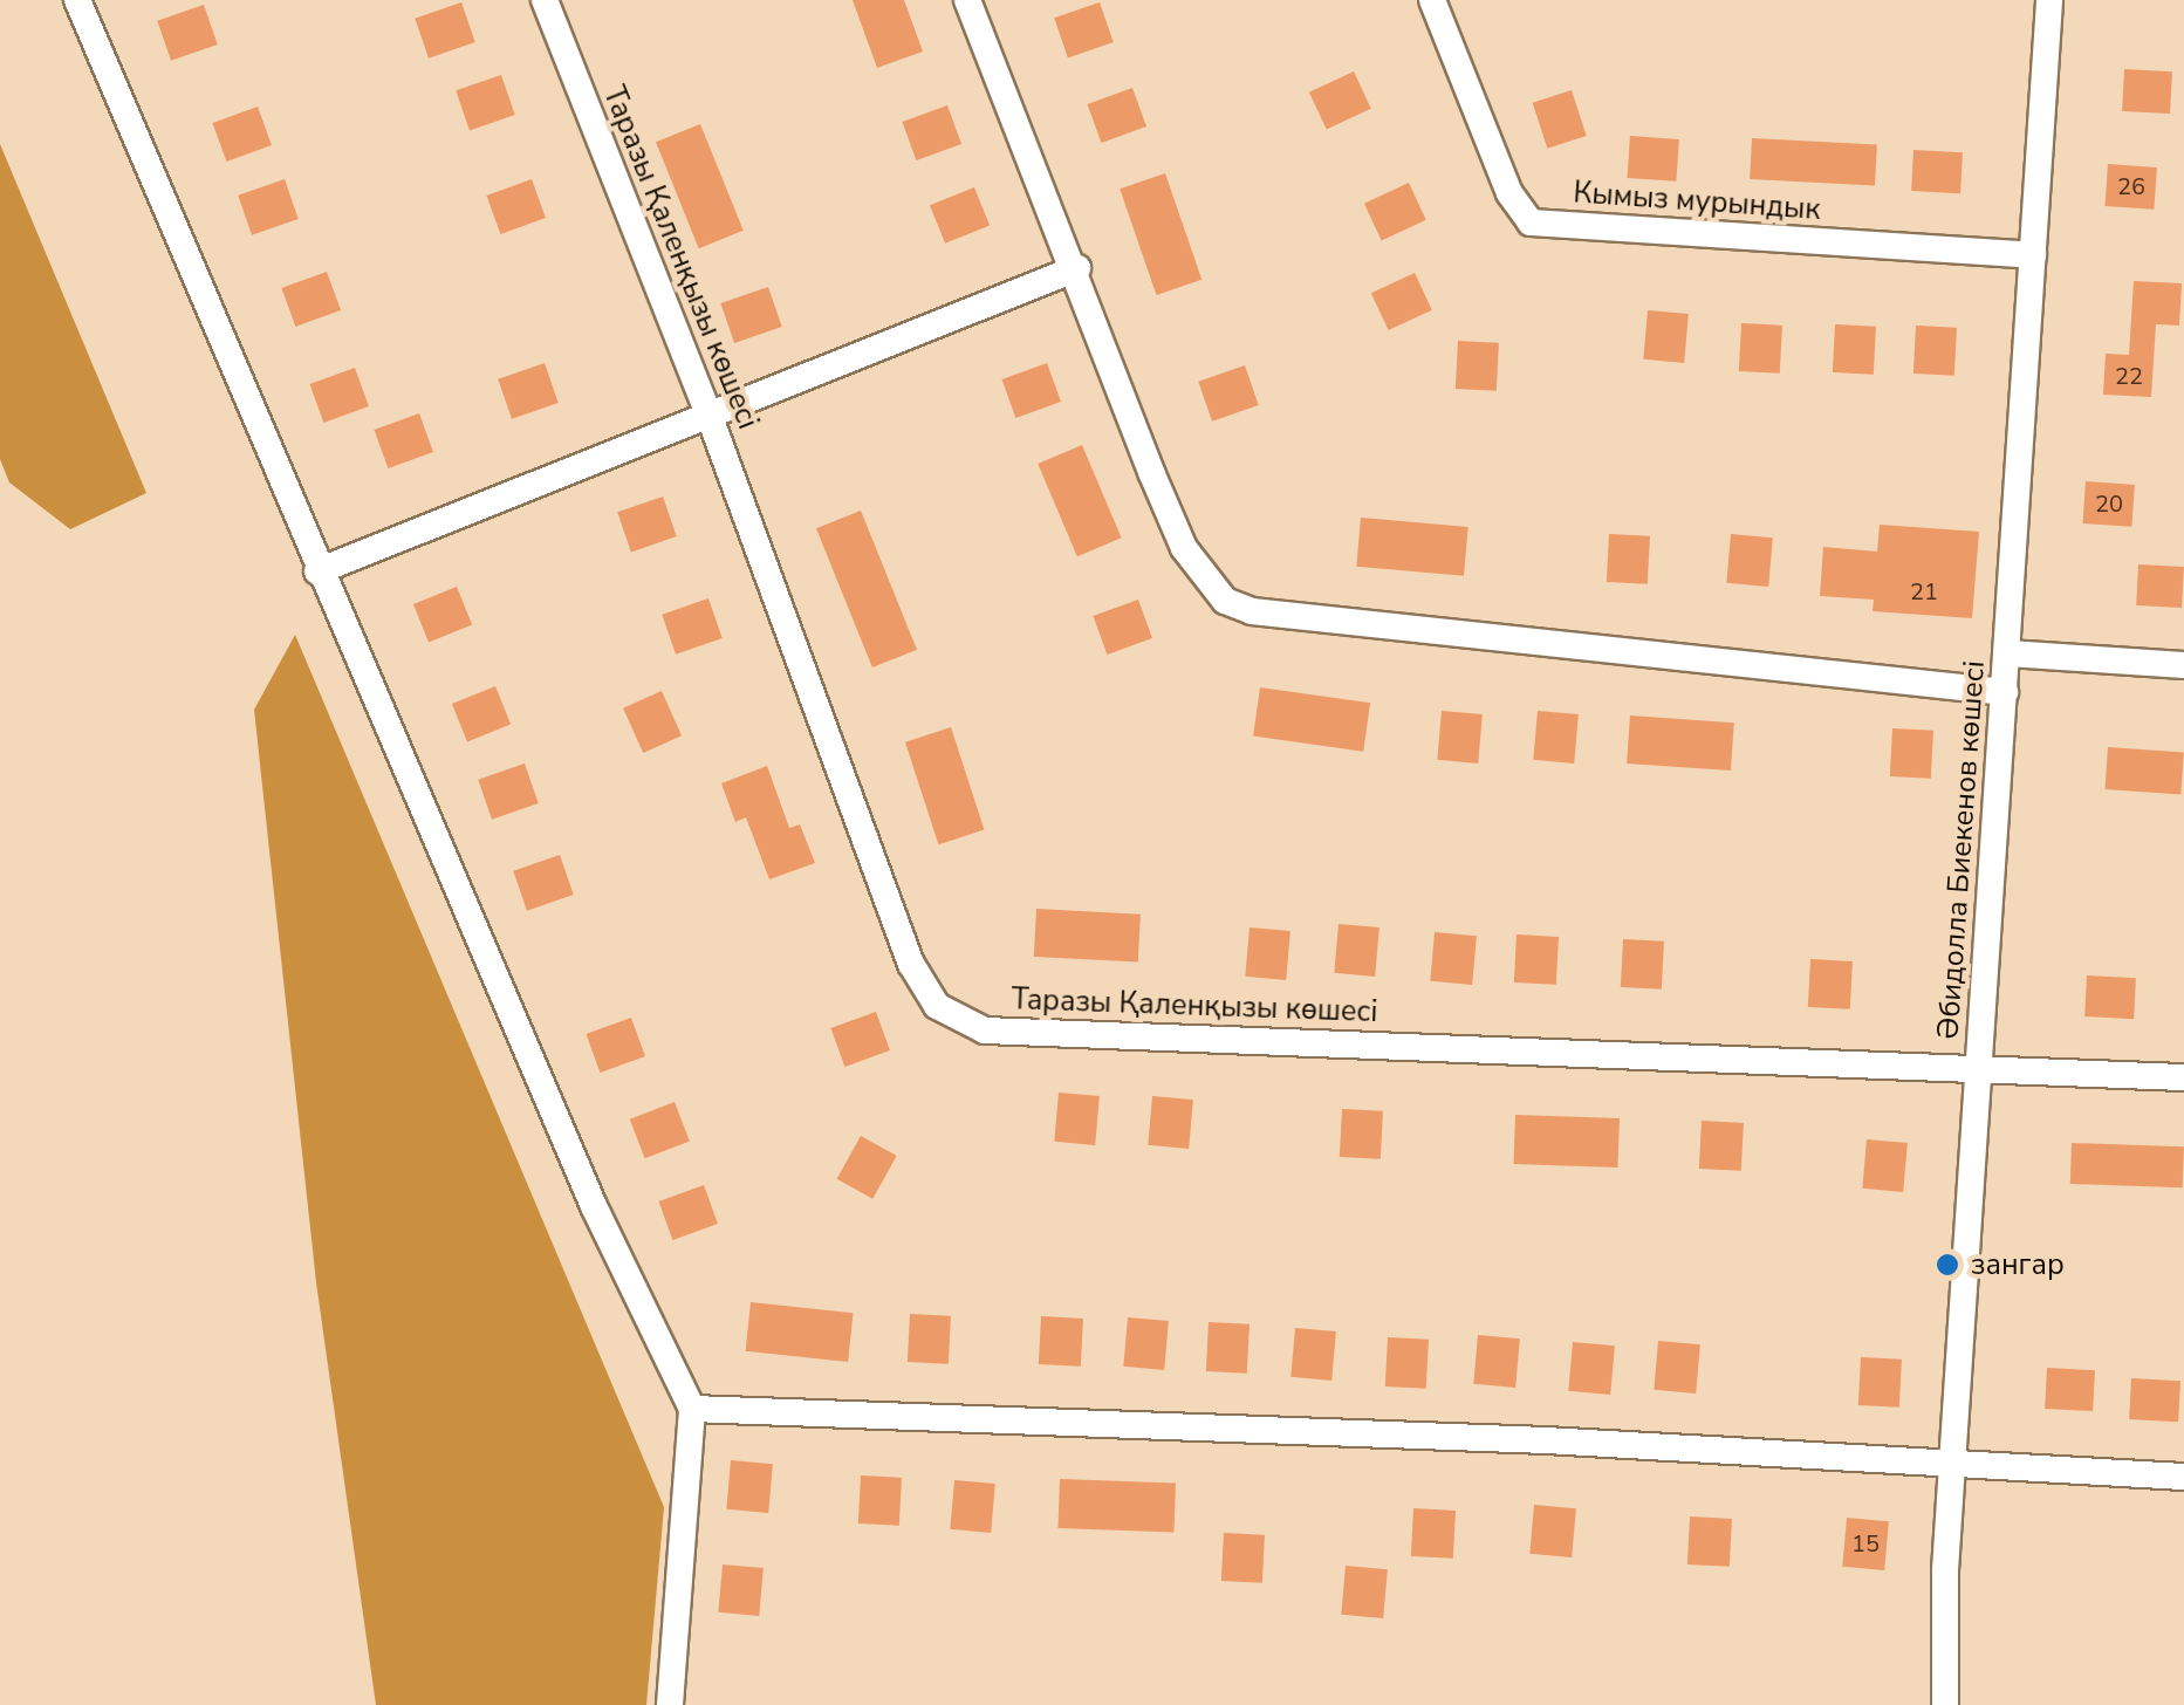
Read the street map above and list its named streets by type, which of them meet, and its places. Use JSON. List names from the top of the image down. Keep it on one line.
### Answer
{"streets":{"street":["Кымыз мурындык","Таразы Қаленқызы көшесі","Әбидолла Биекенов көшесі"]},"crossings":[["Кымыз мурындык","Әбидолла Биекенов көшесі"],["Таразы Қаленқызы көшесі","Әбидолла Биекенов көшесі"]],"places":["зангар"],"house_numbers":["26","22","20","21","15"]}
